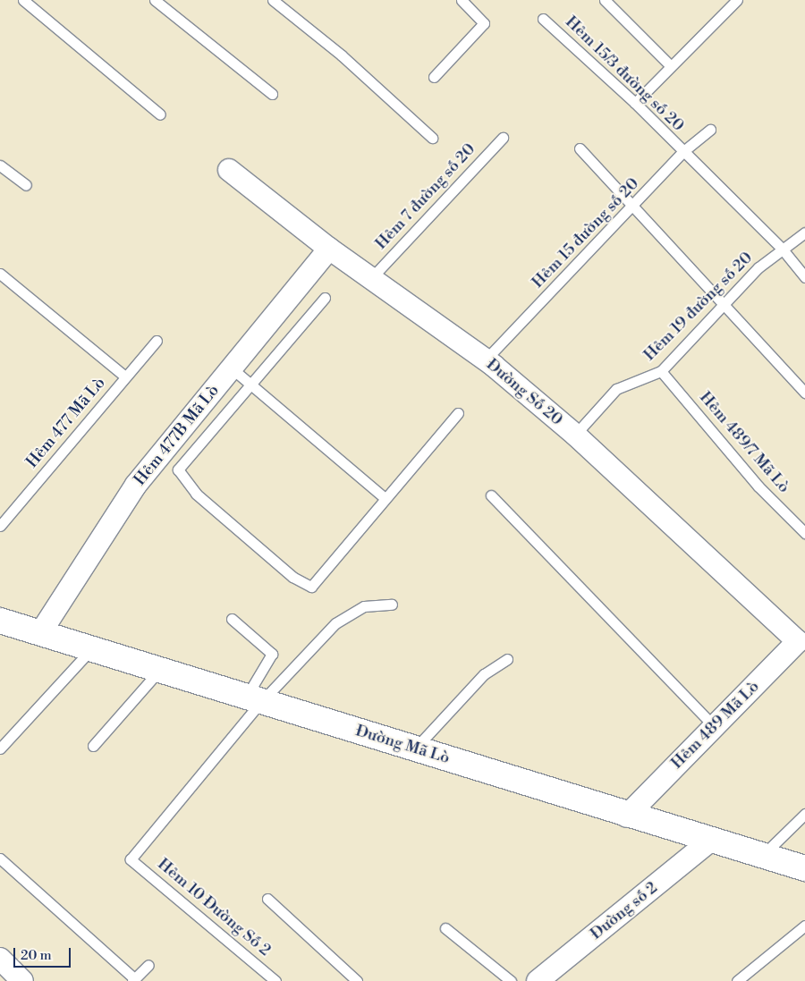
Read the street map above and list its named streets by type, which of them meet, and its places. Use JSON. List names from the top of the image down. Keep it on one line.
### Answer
{"streets":{"main road":["Đường Mã Lò"],"street":["Đường Số 20","Hẻm 477B Mã Lò","Hẻm 489 Mã Lò","Đường số 2"],"lane":["Hẻm 15/3 đường số 20","Hẻm 7 đường số 20","Hẻm 15 đường số 20","Hẻm 19 đường số 20","Hẻm 477 Mã Lò","Hẻm 489/7 Mã Lò","Hẻm 10 Đường Số 2"]},"crossings":[["Hẻm 15/3 đường số 20","Hẻm 15 đường số 20"],["Hẻm 15/3 đường số 20","Hẻm 19 đường số 20"],["Hẻm 7 đường số 20","Đường Số 20"],["Hẻm 15 đường số 20","Đường Số 20"],["Hẻm 19 đường số 20","Đường Số 20"],["Hẻm 19 đường số 20","Hẻm 489/7 Mã Lò"],["Đường Số 20","Hẻm 477B Mã Lò"],["Đường Số 20","Hẻm 489 Mã Lò"],["Hẻm 477B Mã Lò","Đường Mã Lò"],["Hẻm 489 Mã Lò","Đường Mã Lò"],["Đường Mã Lò","Hẻm 10 Đường Số 2"],["Đường Mã Lò","Đường số 2"]],"scale_bar":"20 m"}
